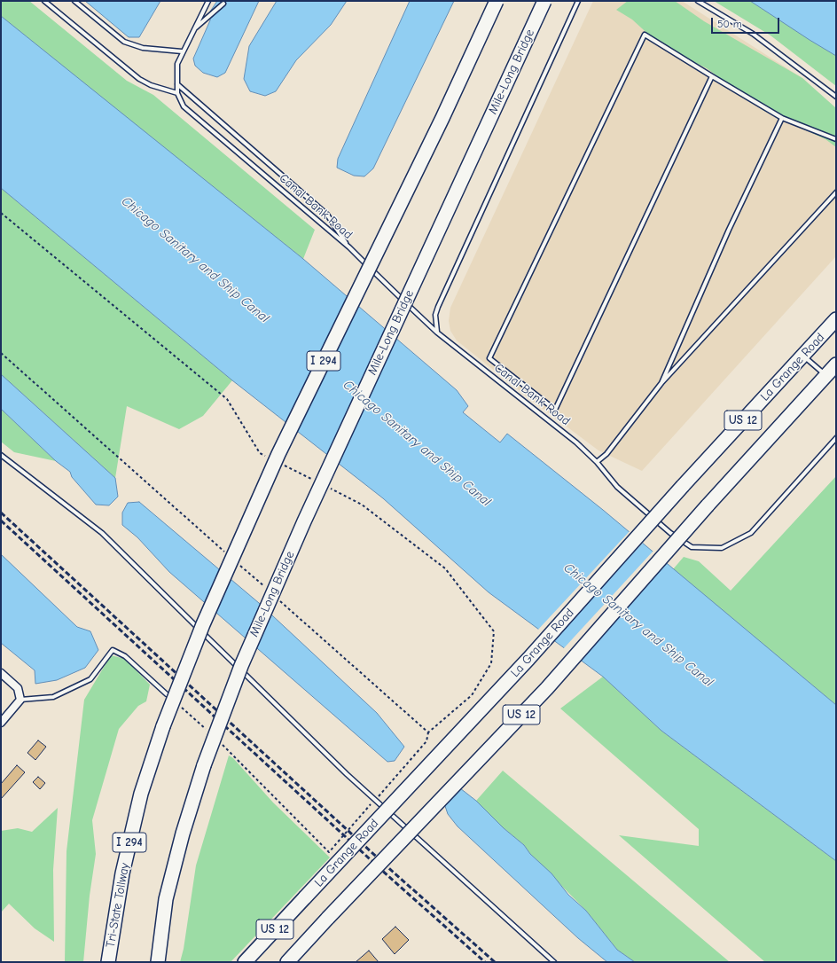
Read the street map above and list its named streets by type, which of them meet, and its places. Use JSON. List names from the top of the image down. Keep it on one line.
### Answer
{"streets":{"highway":["Mile-Long Bridge","I 294","La Grange Road","US 12","Tri-State Tollway"],"lane":["Canal Bank Road"]},"water":["Chicago Sanitary and Ship Canal"],"scale_bar":"50 m"}
